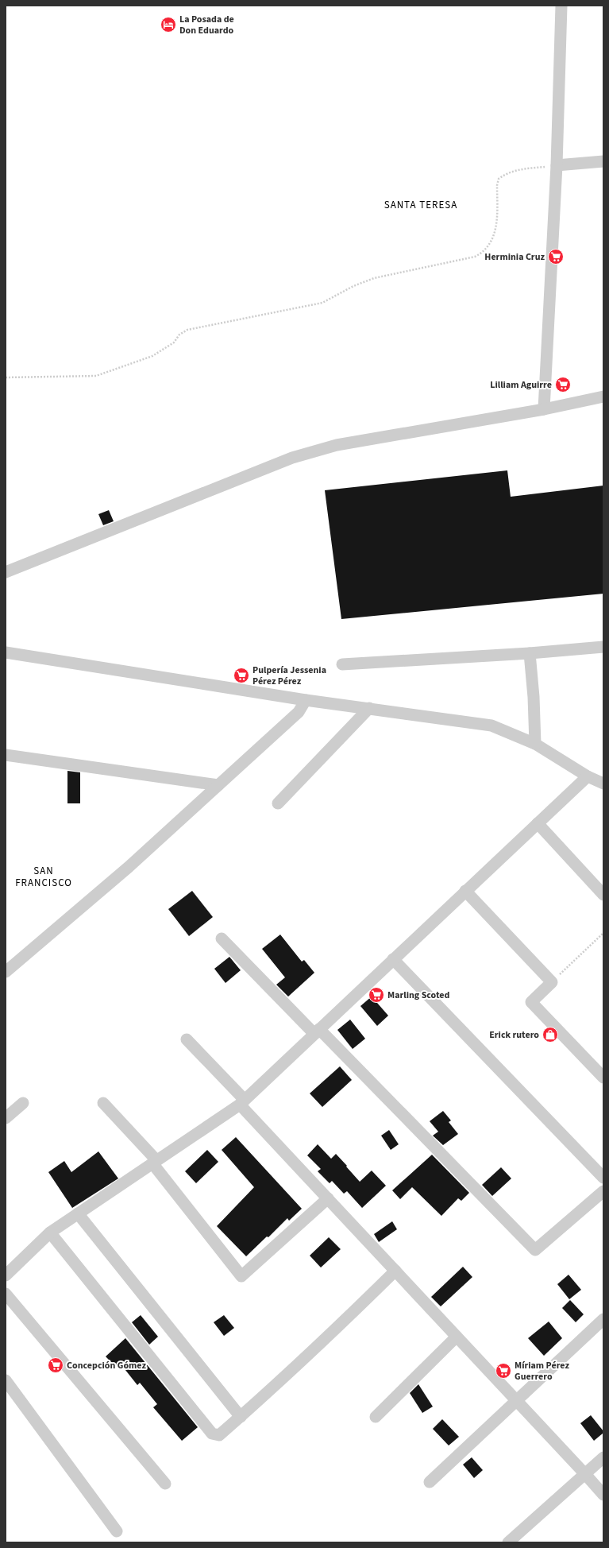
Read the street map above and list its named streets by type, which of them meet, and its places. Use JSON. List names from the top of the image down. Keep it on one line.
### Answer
{"districts":["SANTA TERESA","SAN FRANCISCO"],"places":{"hotel":["La Posada de Don Eduardo"],"supermarket":["Herminia Cruz","Lilliam Aguirre","Pulpería Jessenia Pérez Pérez","Marling Scoted","Concepción Gómez","Míriam Pérez Guerrero"],"shop":["Erick rutero"]}}
